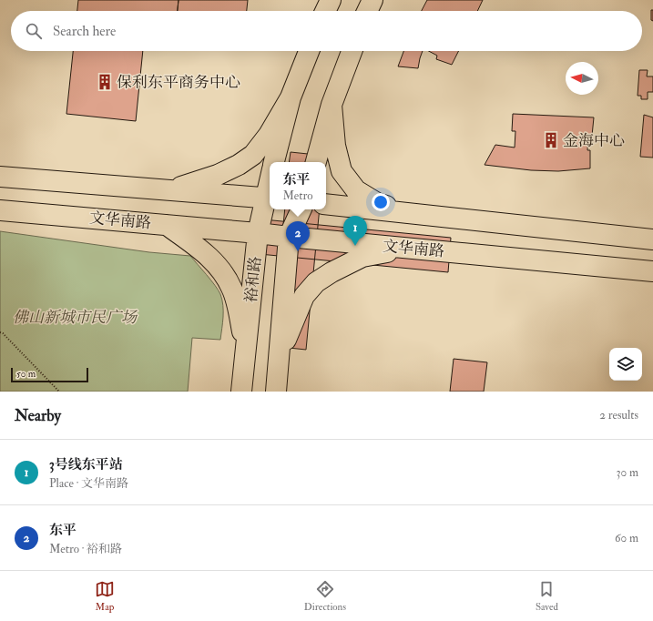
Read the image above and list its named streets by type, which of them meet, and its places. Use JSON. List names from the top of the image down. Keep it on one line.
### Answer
{"streets":{"main road":["文华南路","裕和路"]},"crossings":[["文华南路","裕和路"]],"parks":["佛山新城市民广场"],"places":{"building":["保利东平商务中心","金海中心"]},"scale_bar":"50 m","north":"left","page":{"search":"Search here","popup":["东平","Metro"],"pins":["1","2"],"scale":"50 m","heading":["Nearby","2 results"],"list":[{"mark":"1","name":"3号线东平站","note":"Place · 文华南路","value":"30 m"},{"mark":"2","name":"东平","note":"Metro · 裕和路","value":"60 m"}],"nav":["Map","Directions","Saved"]}}
